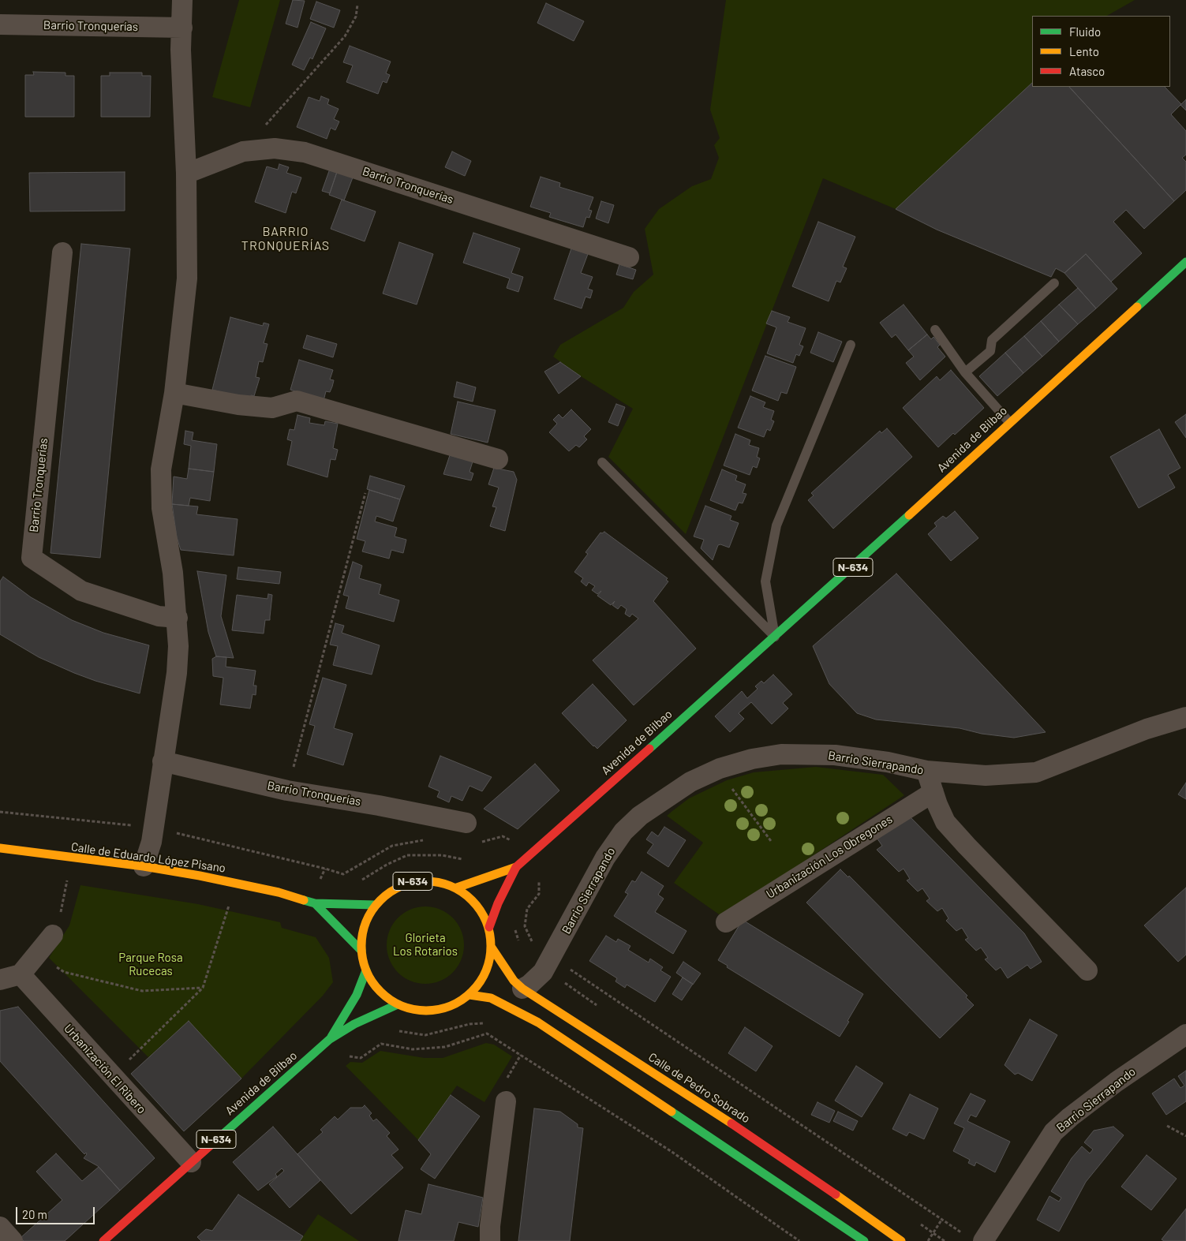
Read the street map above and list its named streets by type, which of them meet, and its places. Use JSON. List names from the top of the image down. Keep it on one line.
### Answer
{"streets":{"main road":["Avenida de Bilbao","N-634","Calle de Eduardo López Pisano","Calle de Pedro Sobrado"],"street":["Barrio Tronquerías","Barrio Sierrapando","Urbanización Los Obregones","Urbanización El Ribero"]},"crossings":[["Avenida de Bilbao","N-634"],["Avenida de Bilbao","Calle de Eduardo López Pisano"],["Avenida de Bilbao","Urbanización El Ribero"],["Avenida de Bilbao","Calle de Pedro Sobrado"],["N-634","Calle de Eduardo López Pisano"],["N-634","Calle de Pedro Sobrado"],["Barrio Sierrapando","Calle de Pedro Sobrado"],["Calle de Eduardo López Pisano","Calle de Pedro Sobrado"]],"districts":["BARRIO TRONQUERÍAS"],"parks":["Glorieta Los Rotarios","Parque Rosa Rucecas"],"legend":["Fluido","Lento","Atasco"],"scale_bar":"20 m"}
